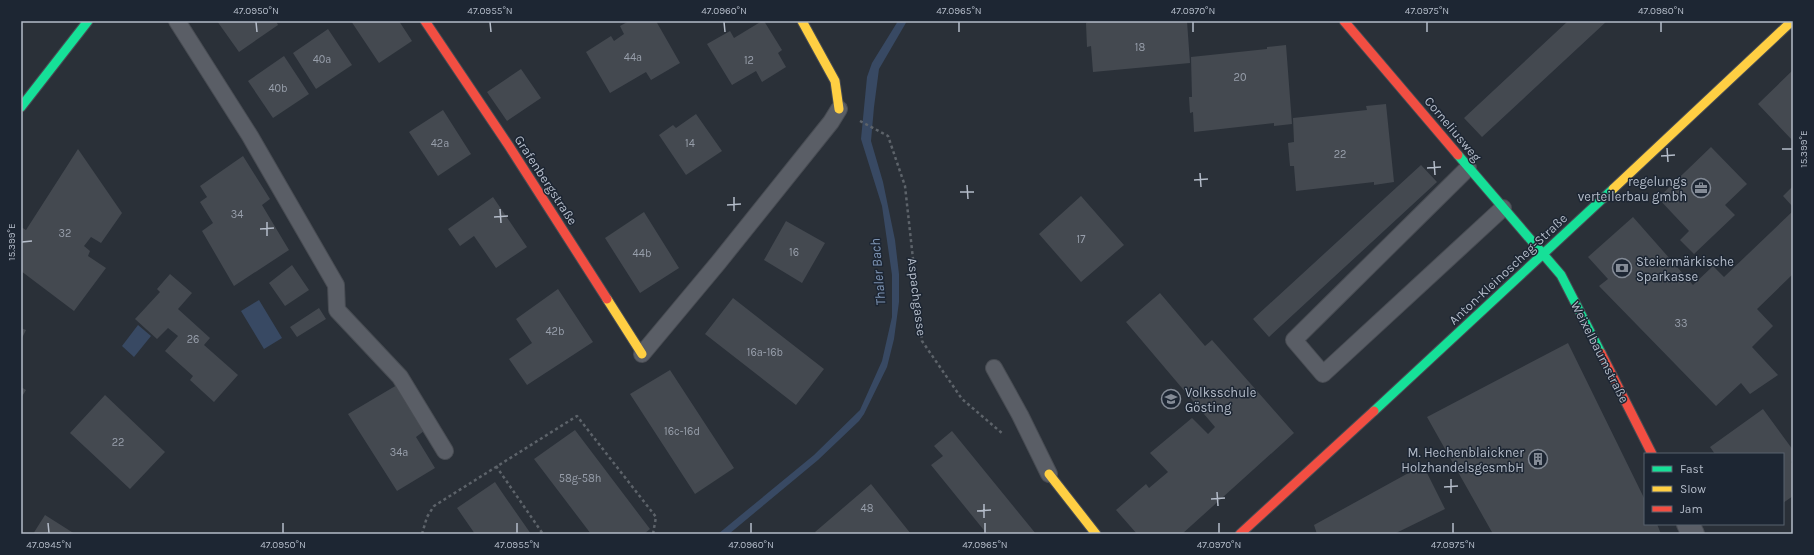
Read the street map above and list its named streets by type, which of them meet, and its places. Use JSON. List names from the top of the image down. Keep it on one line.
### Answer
{"streets":{"street":["Corneliusweg","Grafenbergstraße","Anton-Kleinoscheg-Straße","Weixelbaumstraße"],"path":["Aspachgasse"]},"crossings":[["Corneliusweg","Anton-Kleinoscheg-Straße"],["Corneliusweg","Weixelbaumstraße"],["Anton-Kleinoscheg-Straße","Weixelbaumstraße"]],"water":["Thaler Bach"],"places":{"office":["regelungs verteilerbau gmbh"],"bank":["Steiermärkische Sparkasse"],"school or university":["Volksschule Gösting"],"building":["M. Hechenblaickner HolzhandelsgesmbH"]},"house_numbers":["18","44a","40a","12","20","40b","42a","14","22","34","32","17","16","44b","33","42b","26","16a-16b","16c-16d","22","34a","58g-58h","48"],"legend":["Fast","Slow","Jam"],"coordinates":["47.0950°N","47.0955°N","47.0960°N","47.0965°N","47.0970°N","47.0975°N","47.0980°N","15.399°E","47.0945°N"]}
